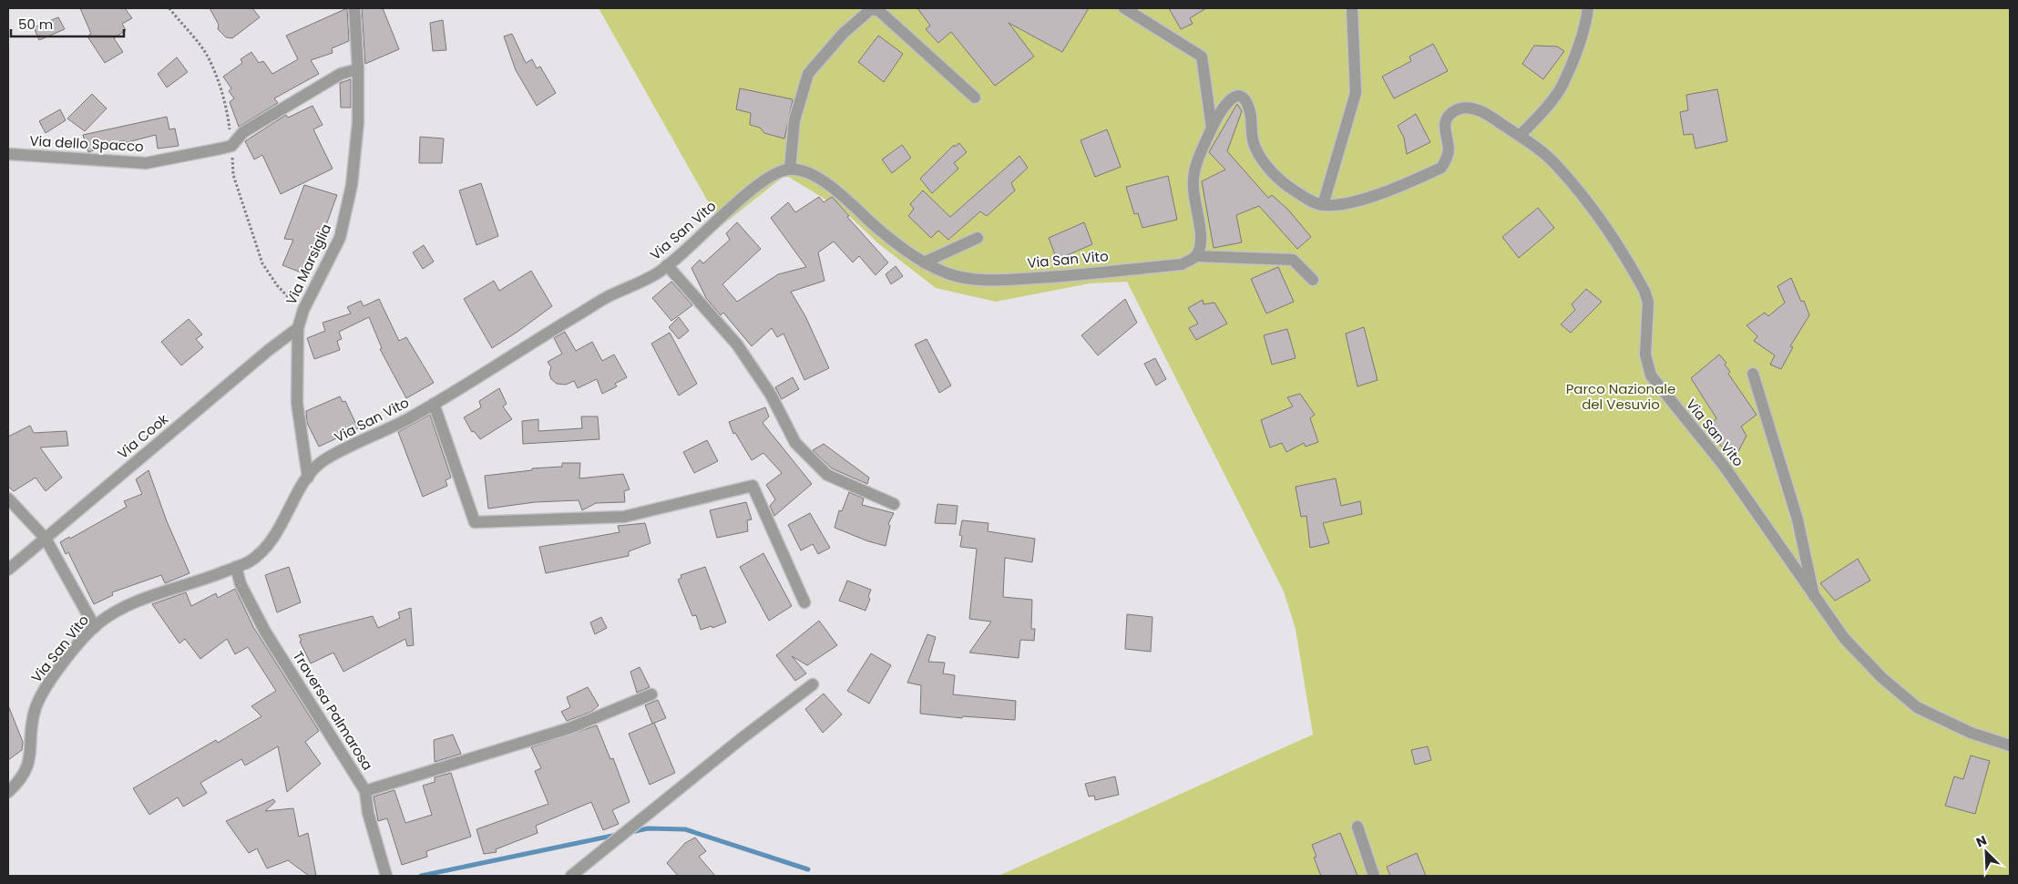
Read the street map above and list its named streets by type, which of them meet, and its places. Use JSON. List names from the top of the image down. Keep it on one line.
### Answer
{"streets":{"street":["Via dello Spacco","Via San Vito","Via Marsiglia","Via Cook","Traversa Palmarosa"]},"crossings":[["Via San Vito","Via Marsiglia"],["Via San Vito","Traversa Palmarosa"],["Via Marsiglia","Via Cook"]],"parks":["Parco Nazionale del Vesuvio"],"scale_bar":"50 m","north":"top left"}
